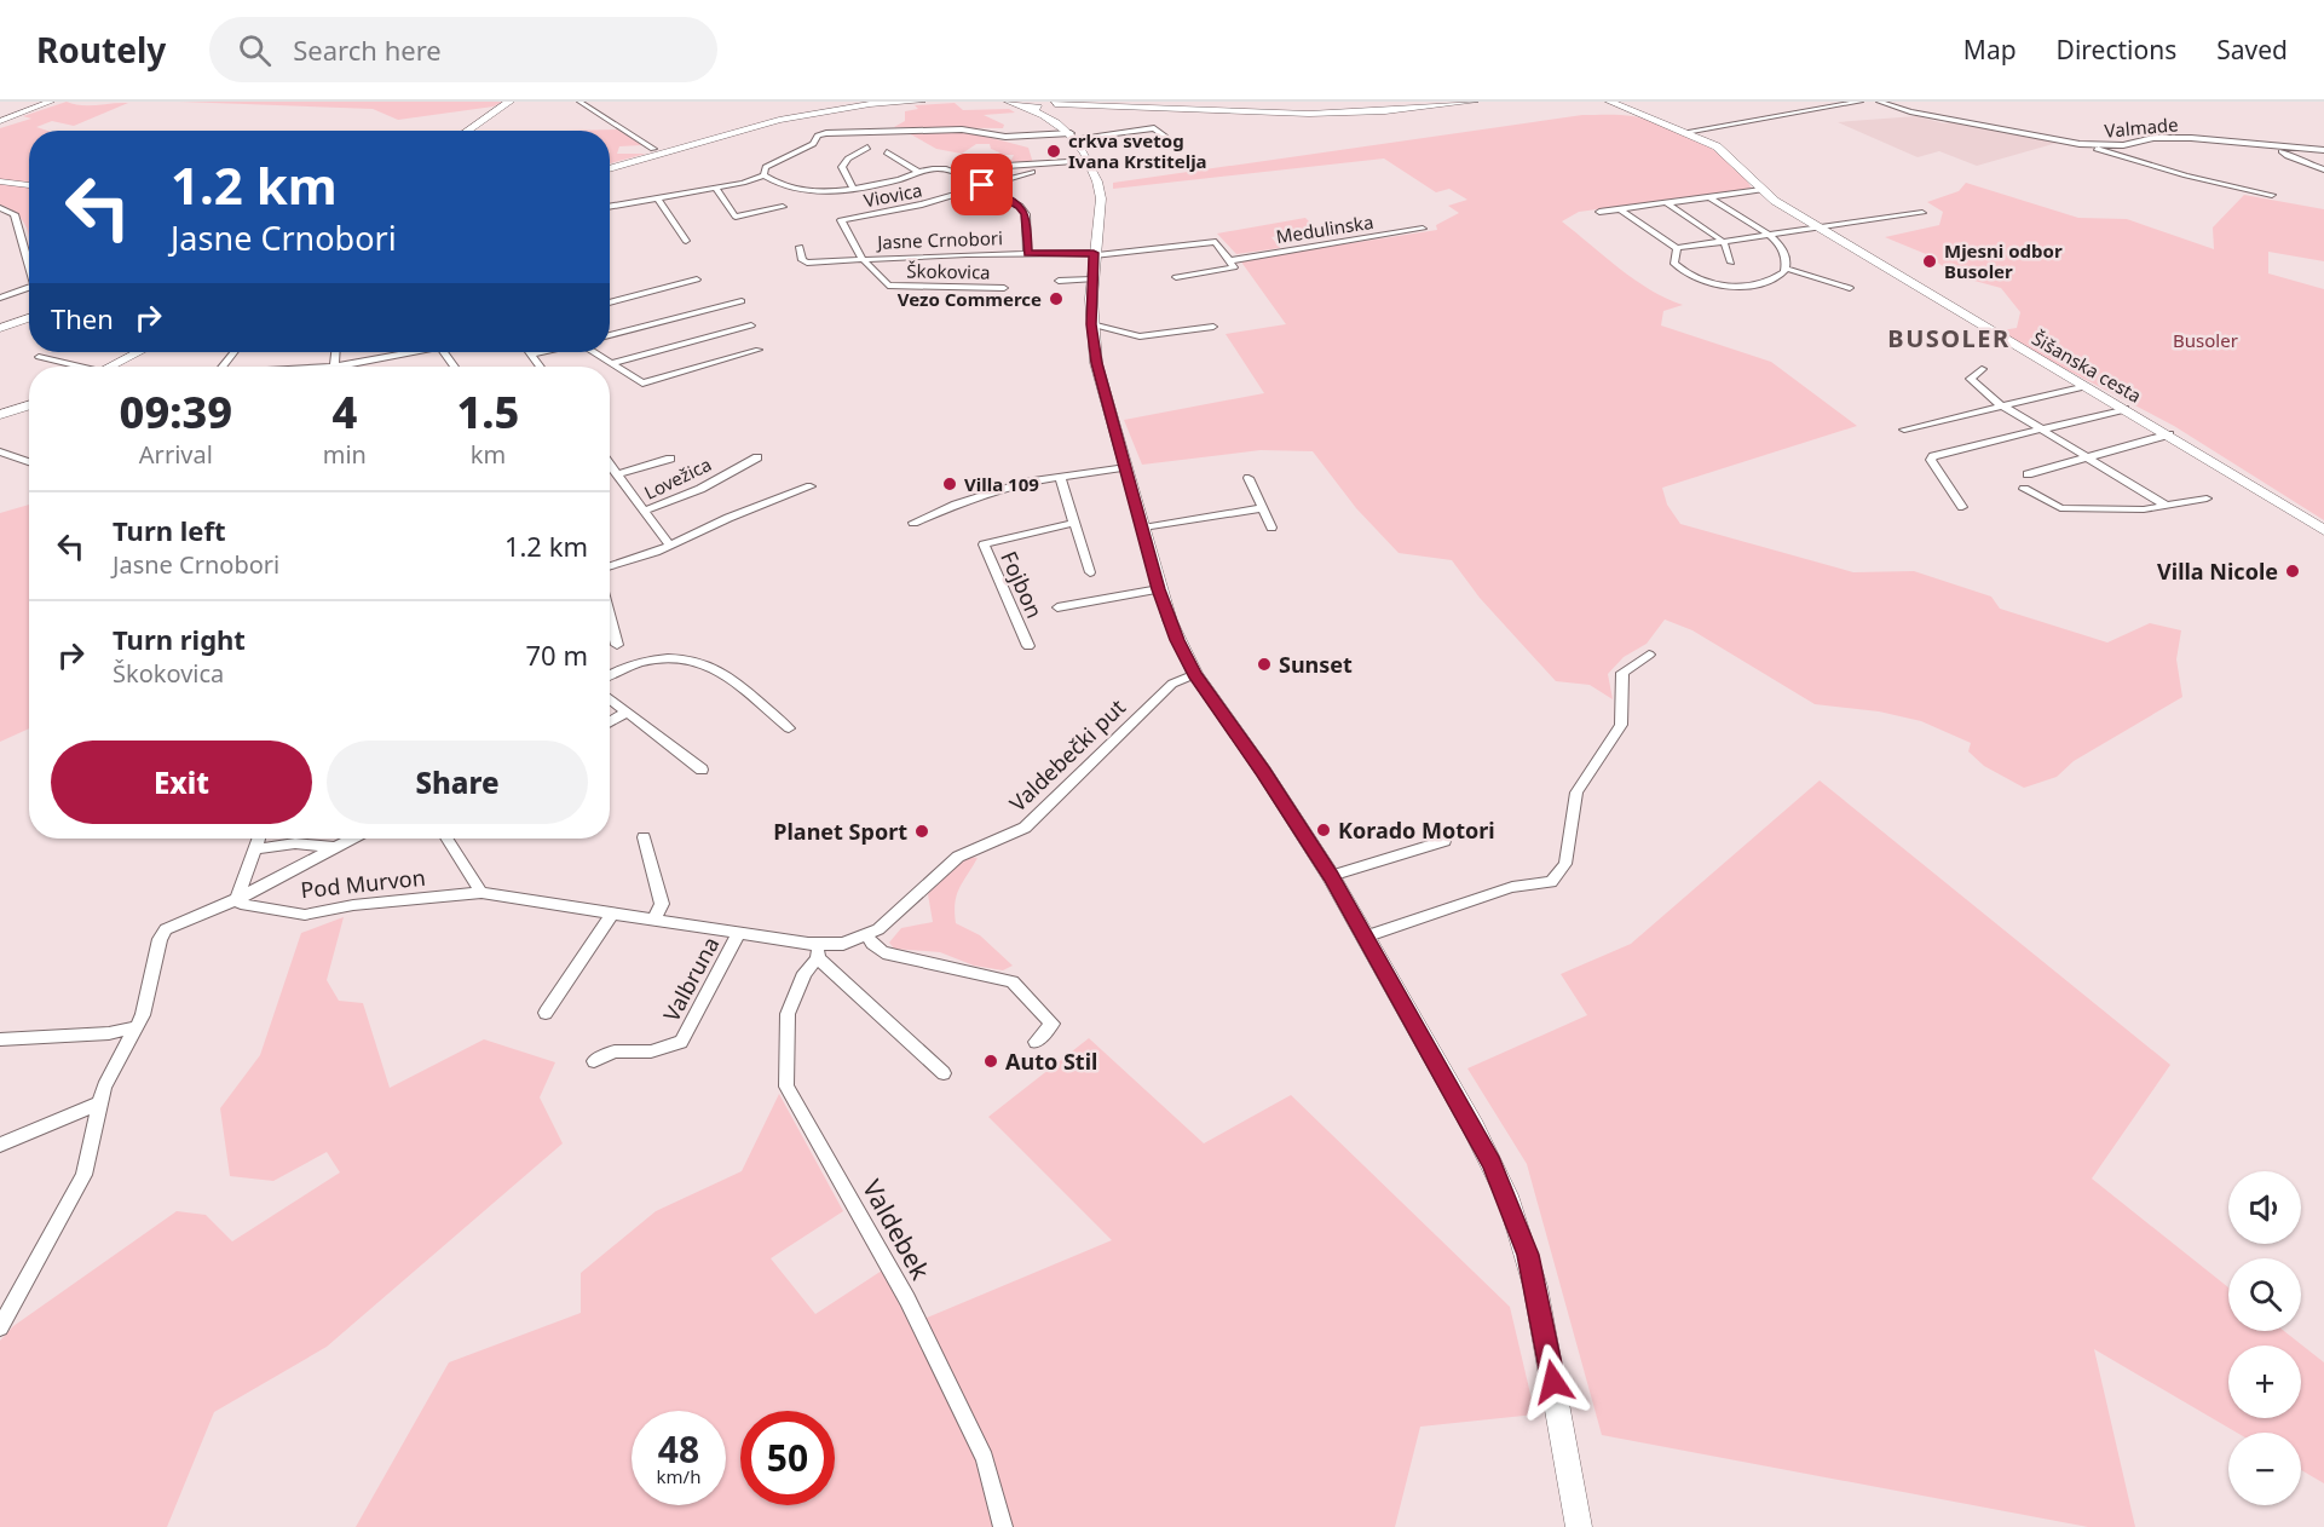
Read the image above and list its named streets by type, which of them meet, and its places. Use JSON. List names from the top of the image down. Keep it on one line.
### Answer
{"streets":{"main road":["Šišanska cesta"],"street":["Valmade","Viovica","Medulinska","Jasne Crnobori","Škokovica","Lovežica","Fojbon","Valdebečki put","Pod Murvon","Valbruna","Valdebek"]},"crossings":[["Viovica","Škokovica"],["Jasne Crnobori","Škokovica"],["Valdebečki put","Pod Murvon"],["Valdebečki put","Valbruna"],["Valdebečki put","Valdebek"]],"districts":["BUSOLER"],"parks":["Busoler"],"places":["crkva svetog Ivana Krstitelja","Mjesni odbor Busoler","Vezo Commerce","Villa 109","Villa Nicole","Sunset","Korado Motori","Planet Sport","Auto Stil"],"page":{"header":"Routely","search":"Search here","nav":["Map","Directions","Saved"],"turn":["1.2 km","Jasne Crnobori"],"then":"Then","eta":["09:39","Arrival","4","min","1.5","km"],"list":[{"name":"Turn left","note":"Jasne Crnobori","value":"1.2 km"},{"name":"Turn right","note":"Škokovica","value":"70 m"}],"buttons":["Exit","Share"],"map_buttons":["+","−"],"speed":"48 km/h","limit":"50"}}
